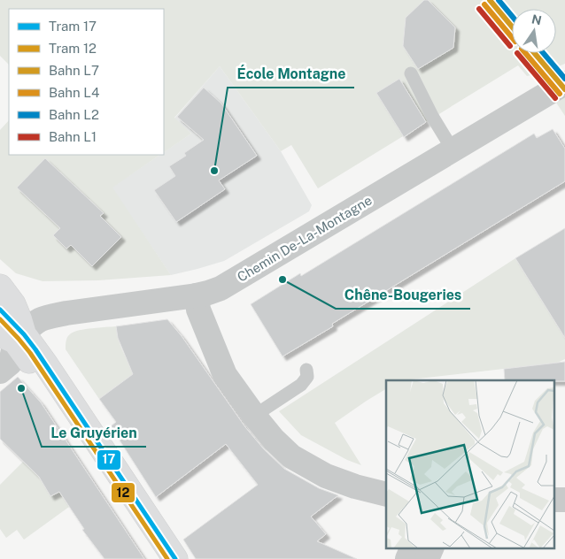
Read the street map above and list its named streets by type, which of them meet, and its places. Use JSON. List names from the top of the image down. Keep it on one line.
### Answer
{"streets":{"street":["Chemin De-La-Montagne"]},"places":["École Montagne","Chêne-Bougeries","Le Gruyérien"],"lines":["rail line L7","rail line L2","rail line L4","rail line L1","tram line 17","tram line 12"],"legend":["Tram 17","Tram 12","Bahn L7","Bahn L4","Bahn L2","Bahn L1"],"north":"top"}
